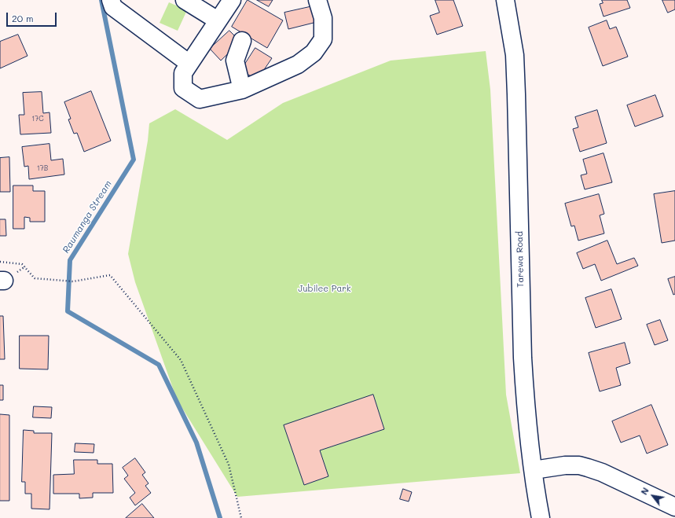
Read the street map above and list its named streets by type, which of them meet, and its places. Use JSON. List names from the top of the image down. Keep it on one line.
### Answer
{"streets":{"main road":["Tarewa Road"]},"water":["Raumanga Stream"],"parks":["Jubilee Park"],"house_numbers":["17C","17B"],"scale_bar":"20 m","north":"top left"}
